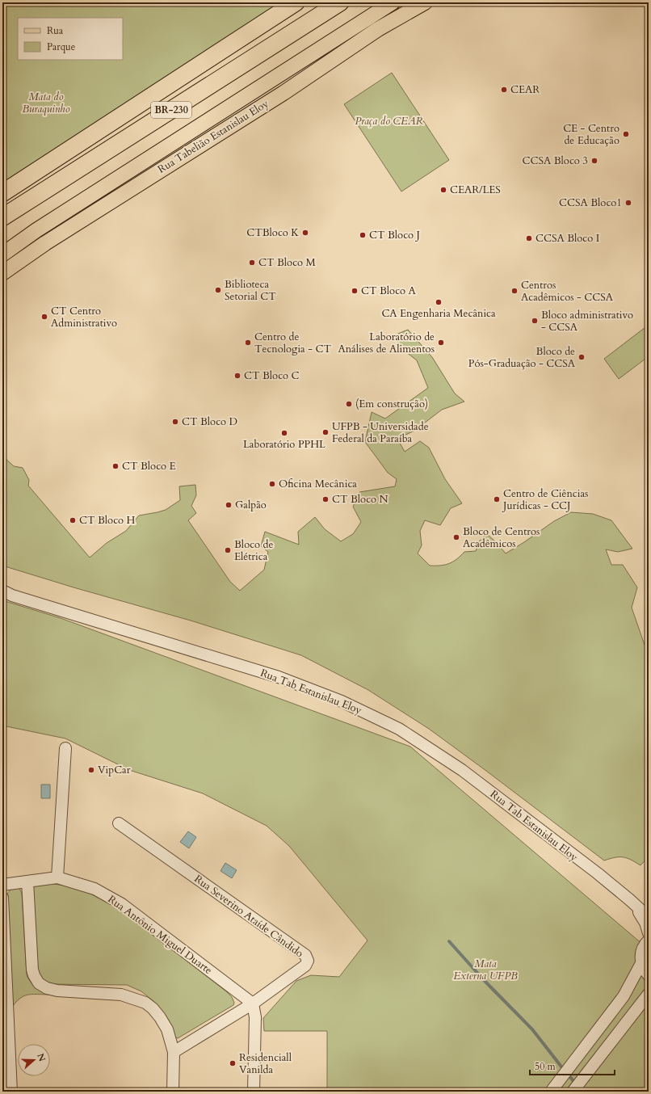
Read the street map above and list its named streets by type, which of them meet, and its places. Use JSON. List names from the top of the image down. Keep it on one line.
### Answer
{"streets":{"highway":["BR-230"],"main road":["Rua Tabelião Estanislau Eloy"],"street":["Rua Tab Estanislau Eloy","Rua Severino Ataíde Cândido","Rua Antônio Miguel Duarte"]},"crossings":[["Rua Severino Ataíde Cândido","Rua Antônio Miguel Duarte"]],"parks":["Mata do Buraquinho","Praça do CEAR","Mata Externa UFPB"],"places":["CEAR","CE - Centro de Educação","CCSA Bloco 3","CEAR/LES","CCSA Bloco1","CTBloco K","CT Bloco J","CCSA Bloco I","CT Bloco M","Biblioteca Setorial CT","CT Bloco A","Centros Acadêmicos - CCSA","CA Engenharia Mecânica","CT Centro Administrativo","Bloco administrativo - CCSA","Centro de Tecnologia - CT","Laboratório de Análises de Alimentos","Bloco de Pós-Graduação - CCSA","CT Bloco C","(Em construção)","CT Bloco D","UFPB - Universidade Federal da Paraíba","Laboratório PPHL","CT Bloco E","Oficina Mecânica","CT Bloco N","Centro de Ciências Jurídicas - CCJ","Galpão","CT Bloco H","Bloco de Centros Acadêmicos","Bloco de Elétrica","VipCar","Residenciall Vanilda"],"legend":["Rua","Parque"],"scale_bar":"50 m","north":"right"}
